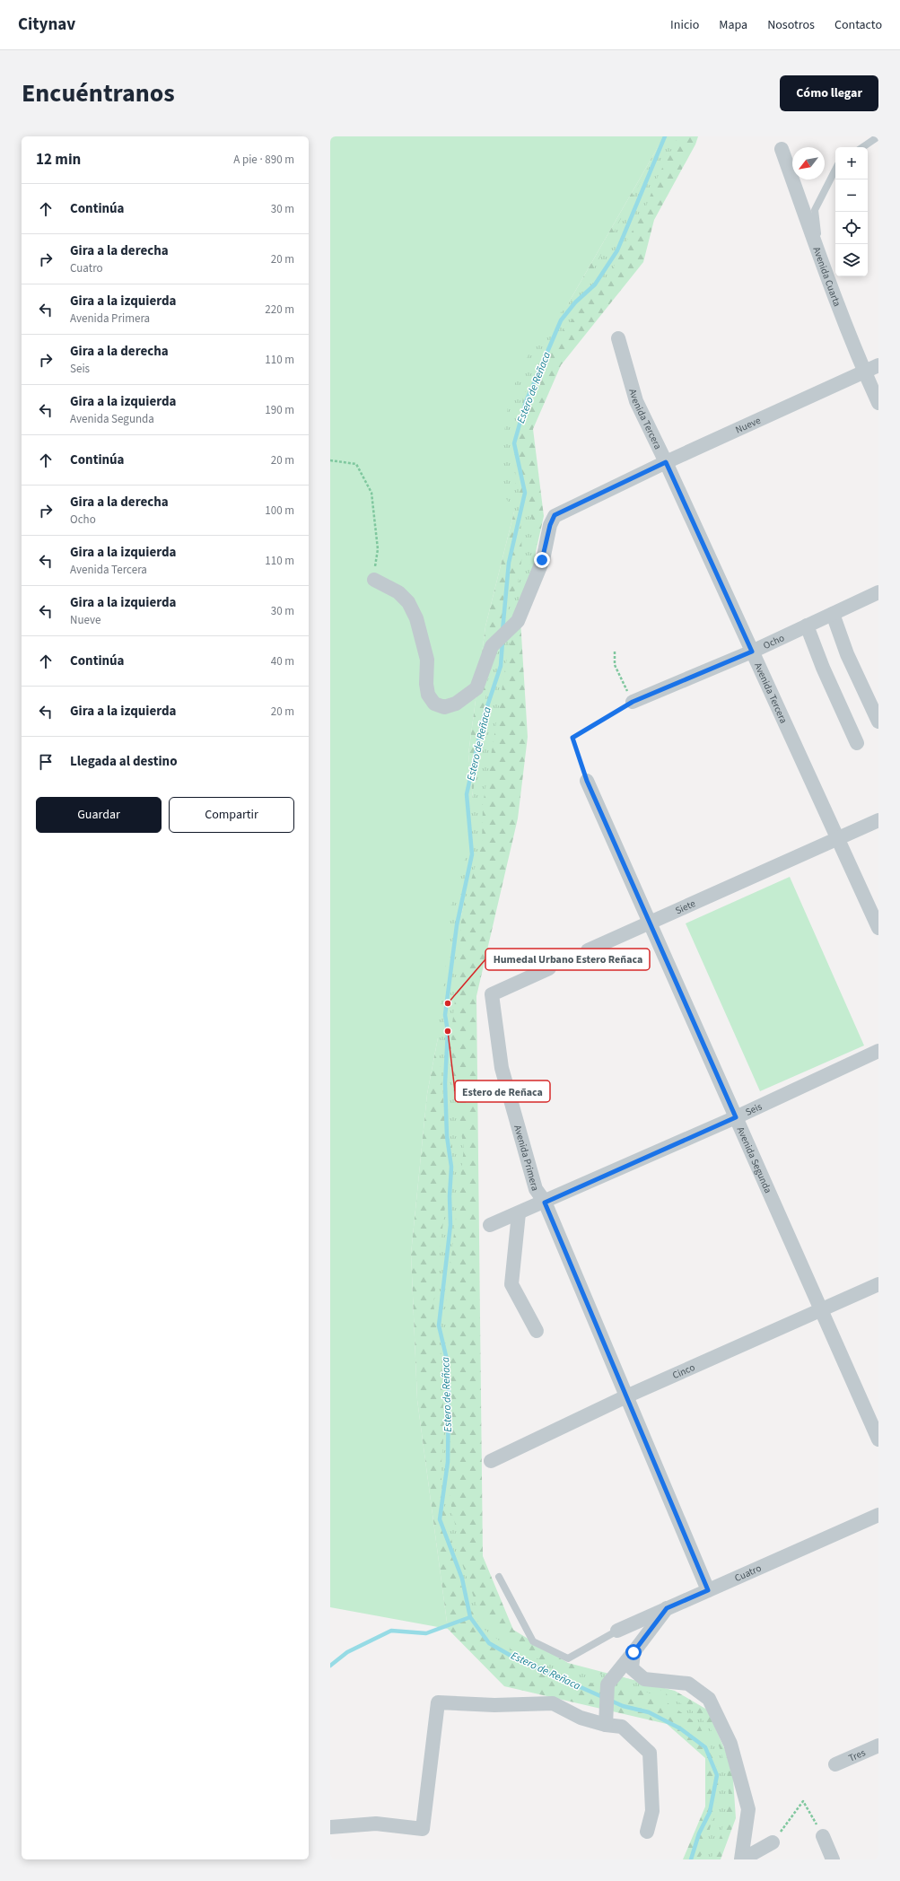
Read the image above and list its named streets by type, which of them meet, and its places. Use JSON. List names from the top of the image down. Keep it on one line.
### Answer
{"streets":{"street":["Avenida Cuarta","Avenida Tercera","Nueve","Ocho","Siete","Seis","Avenida Primera","Avenida Segunda","Cinco","Cuatro","Tres"]},"crossings":[["Avenida Cuarta","Nueve"],["Avenida Tercera","Nueve"],["Avenida Tercera","Ocho"],["Avenida Tercera","Siete"],["Siete","Avenida Segunda"],["Seis","Avenida Primera"],["Seis","Avenida Segunda"],["Avenida Primera","Cinco"],["Avenida Primera","Cuatro"],["Avenida Segunda","Cinco"]],"water":["Estero de Reñaca"],"places":["Humedal Urbano Estero Reñaca","Estero de Reñaca"],"north":"bottom left","page":{"header":"Citynav","nav":["Inicio","Mapa","Nosotros","Contacto"],"title":"Encuéntranos","buttons":["Cómo llegar",["Guardar","Compartir"]],"heading":["12 min","A pie · 890 m"],"map_buttons":["+","−"],"list":[["Continúa","30 m"],["Gira a la derecha","Cuatro","20 m"],["Gira a la izquierda","Avenida Primera","220 m"],["Gira a la derecha","Seis","110 m"],["Gira a la izquierda","Avenida Segunda","190 m"],["Continúa","20 m"],["Gira a la derecha","Ocho","100 m"],["Gira a la izquierda","Avenida Tercera","110 m"],["Gira a la izquierda","Nueve","30 m"],["Continúa","40 m"],["Gira a la izquierda","20 m"],"Llegada al destino"]}}
